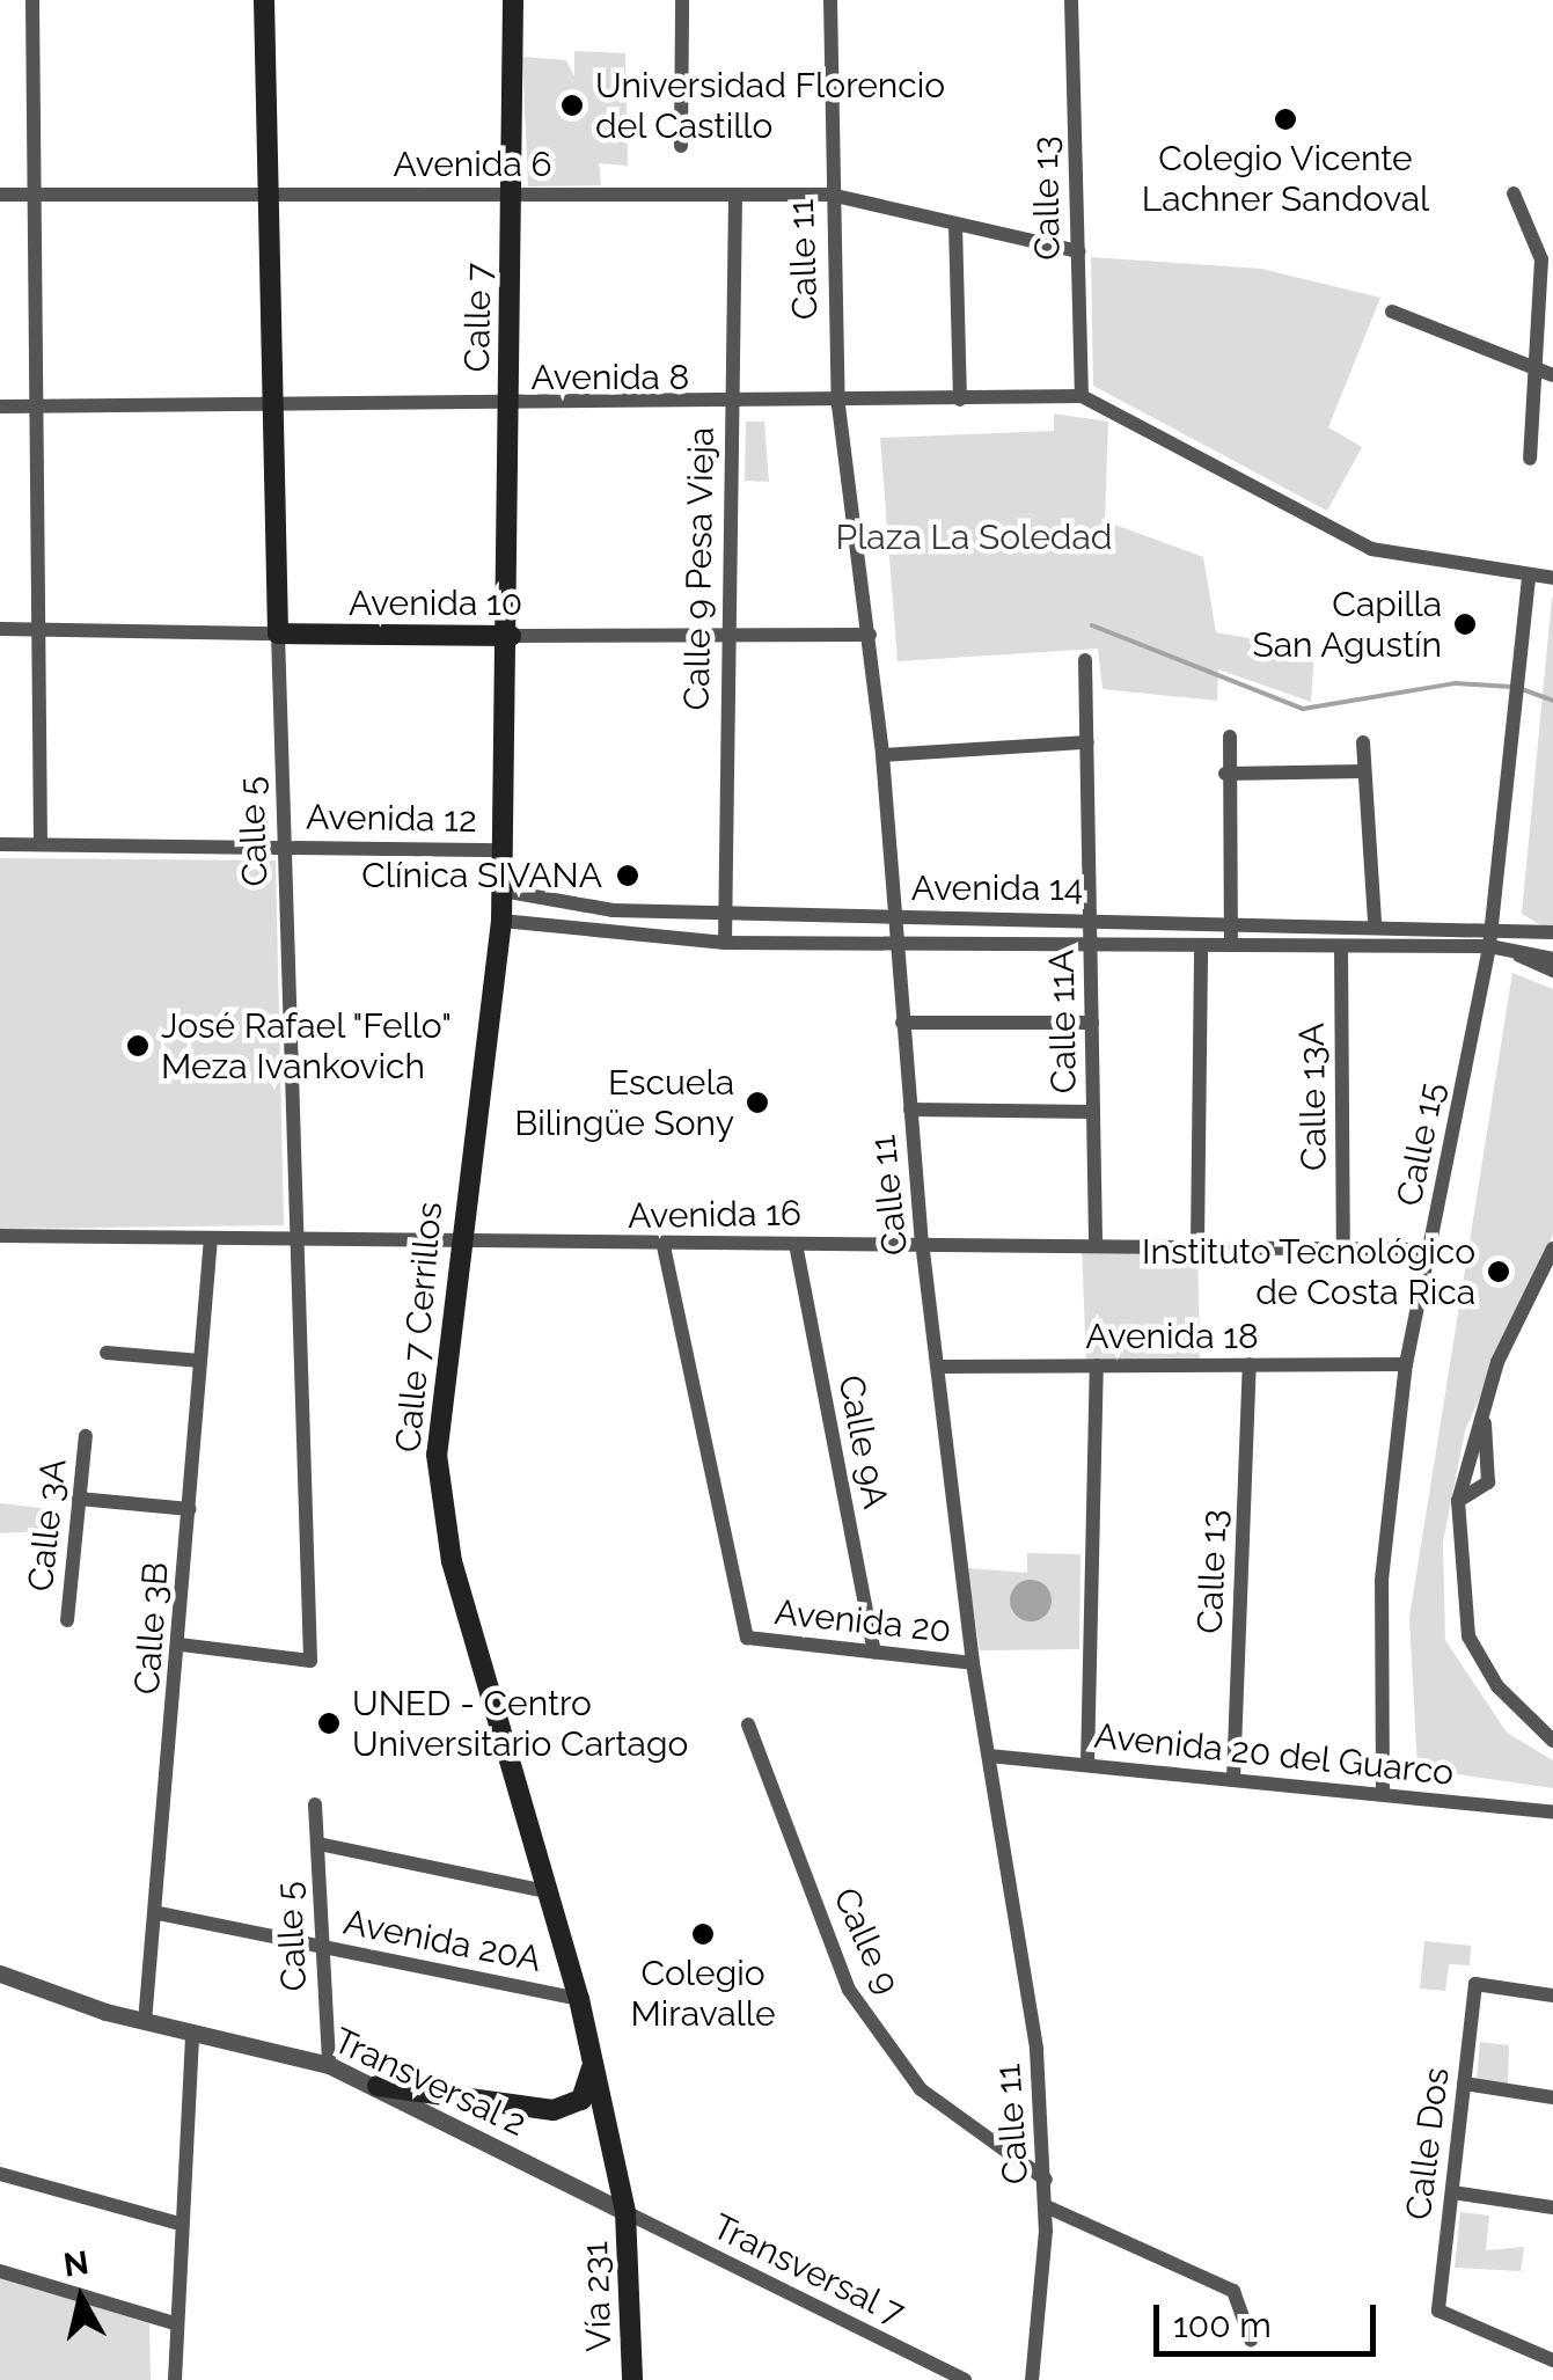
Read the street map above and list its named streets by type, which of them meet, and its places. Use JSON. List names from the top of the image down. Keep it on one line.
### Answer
{"streets":{"main road":["Calle 7","Avenida 10","Calle 5","Calle 7 Cerrillos","Vía 231"],"street":["Avenida 6","Calle 13","Calle 11","Avenida 8","Calle 9 Pesa Vieja","Avenida 12","Avenida 14","Calle 11A","Calle 13A","Calle 15","Avenida 16","Avenida 18","Calle 9A","Calle 3A","Avenida 20","Calle 3B","Avenida 20 del Guarco","Avenida 20A","Calle 9","Transversal 2","Calle Dos","Transversal 7"]},"crossings":[["Avenida 6","Calle 13"],["Avenida 6","Calle 11"],["Avenida 6","Calle 7"],["Avenida 6","Calle 9 Pesa Vieja"],["Avenida 6","Calle 5"],["Calle 13","Avenida 8"],["Calle 13","Avenida 18"],["Calle 13","Avenida 20 del Guarco"],["Calle 11","Avenida 8"],["Calle 11","Avenida 10"],["Calle 11","Avenida 14"],["Calle 11","Avenida 16"],["Calle 11","Avenida 18"],["Calle 11","Avenida 20"],["Calle 11","Avenida 20 del Guarco"],["Calle 11","Calle 9"],["Calle 7","Avenida 8"],["Calle 7","Avenida 10"],["Calle 7","Calle 7 Cerrillos"],["Avenida 8","Calle 9 Pesa Vieja"],["Avenida 8","Calle 5"],["Calle 9 Pesa Vieja","Avenida 10"],["Calle 9 Pesa Vieja","Avenida 14"],["Avenida 10","Calle 5"],["Avenida 10","Calle 7 Cerrillos"],["Avenida 12","Calle 5"],["Avenida 12","Calle 7 Cerrillos"],["Calle 5","Avenida 16"],["Calle 5","Calle 3B"],["Calle 5","Avenida 20A"],["Calle 5","Transversal 2"],["Avenida 14","Calle 11A"],["Avenida 14","Calle 13A"],["Avenida 14","Calle 15"],["Avenida 14","Calle 7 Cerrillos"],["Calle 11A","Avenida 16"],["Calle 13A","Avenida 16"],["Calle 15","Avenida 16"],["Calle 15","Avenida 18"],["Calle 15","Avenida 20 del Guarco"],["Avenida 16","Calle 7 Cerrillos"],["Avenida 16","Calle 9A"],["Avenida 16","Avenida 20"],["Avenida 16","Calle 3B"],["Calle 7 Cerrillos","Avenida 20A"],["Calle 7 Cerrillos","Transversal 2"],["Calle 7 Cerrillos","Transversal 7"],["Calle 7 Cerrillos","Vía 231"],["Calle 9A","Avenida 20"],["Calle 3B","Avenida 20A"],["Calle 3B","Transversal 2"],["Transversal 2","Transversal 7"],["Transversal 2","Vía 231"],["Transversal 7","Vía 231"]],"parks":["Plaza La Soledad"],"places":["Universidad Florencio del Castillo","Colegio Vicente Lachner Sandoval","Capilla San Agustín","Clínica SIVANA","José Rafael \"Fello\" Meza Ivankovich","Escuela Bilingüe Sony","Instituto Tecnológico de Costa Rica","UNED - Centro Universitario Cartago","Colegio Miravalle"],"scale_bar":"100 m","north":"top"}
